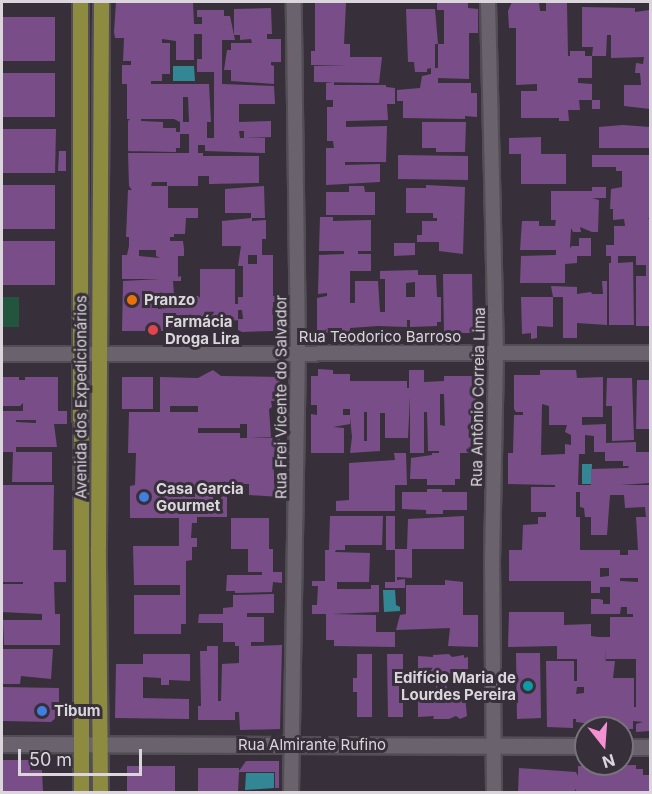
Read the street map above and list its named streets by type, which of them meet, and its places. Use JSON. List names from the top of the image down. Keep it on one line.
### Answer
{"streets":{"main road":["Avenida dos Expedicionários"],"street":["Rua Teodorico Barroso","Rua Frei Vicente do Salvador","Rua Antônio Correia Lima","Rua Almirante Rufino"]},"crossings":[["Rua Teodorico Barroso","Avenida dos Expedicionários"],["Rua Teodorico Barroso","Rua Frei Vicente do Salvador"],["Rua Teodorico Barroso","Rua Antônio Correia Lima"],["Avenida dos Expedicionários","Rua Almirante Rufino"],["Rua Frei Vicente do Salvador","Rua Almirante Rufino"],["Rua Antônio Correia Lima","Rua Almirante Rufino"]],"places":["Pranzo","Farmácia Droga Lira","Casa Garcia Gourmet","Edifício Maria de Lourdes Pereira","Tibum"],"scale_bar":"50 m","north":"bottom"}
